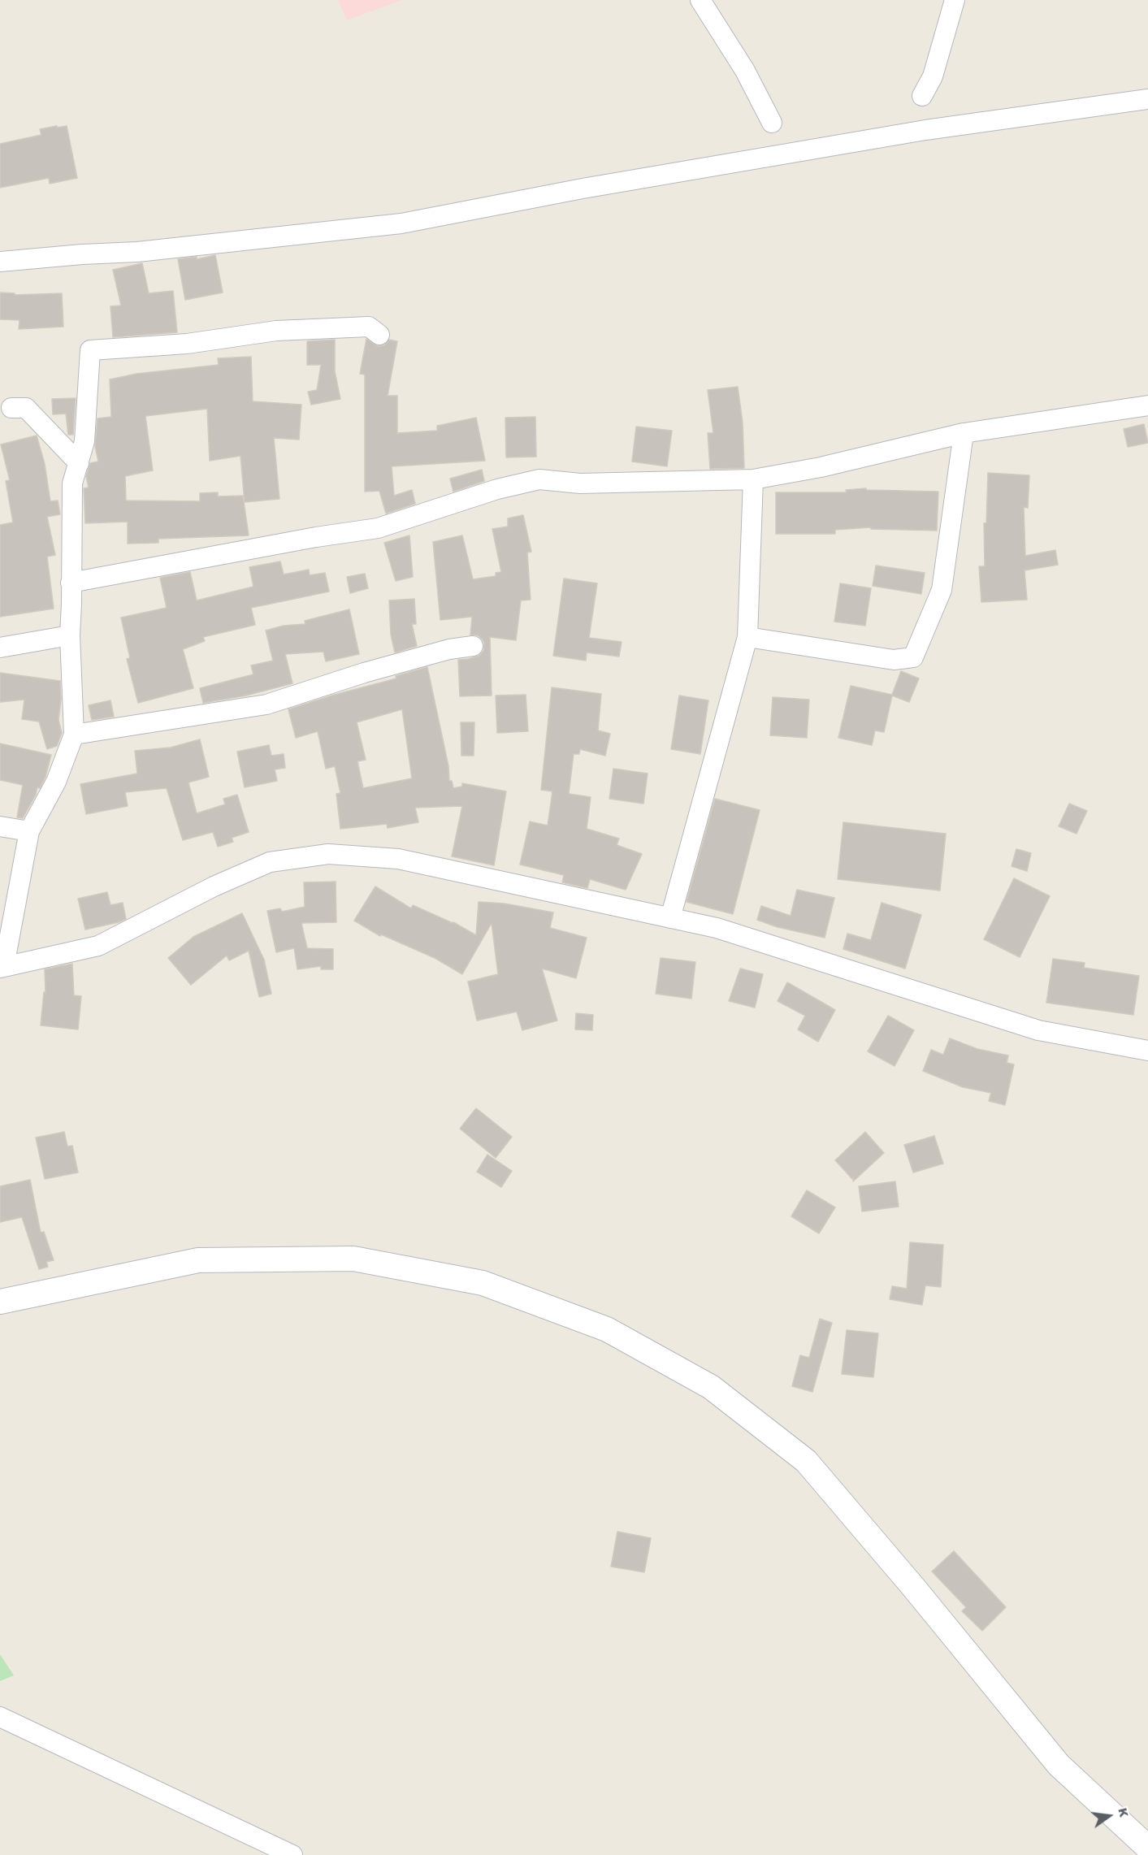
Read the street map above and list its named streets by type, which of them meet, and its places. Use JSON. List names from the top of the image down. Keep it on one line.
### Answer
{"north":"right"}
